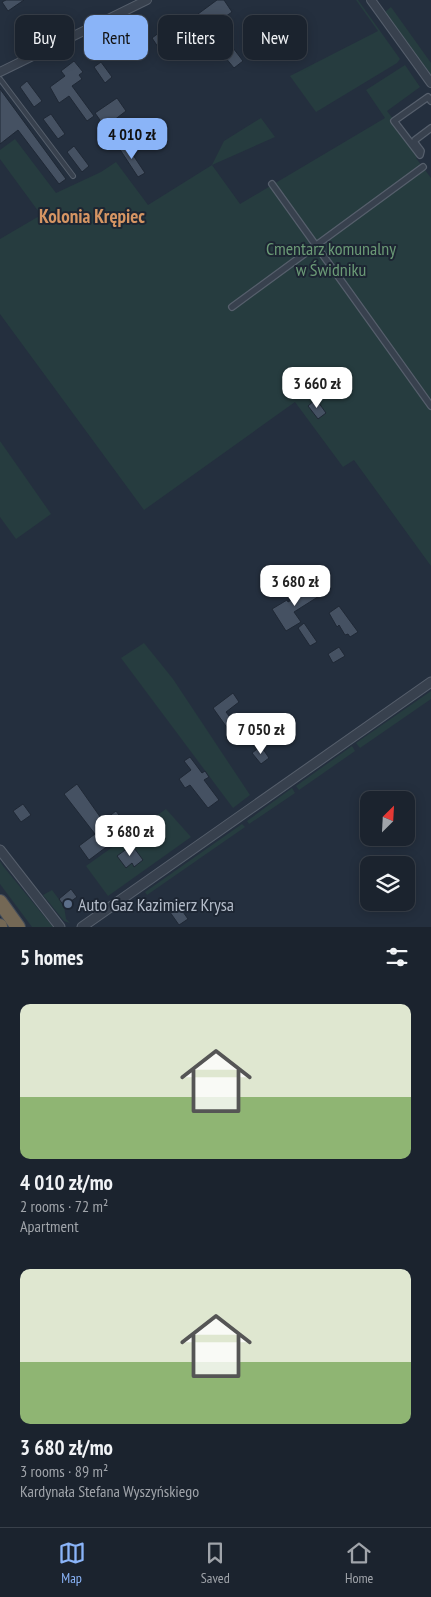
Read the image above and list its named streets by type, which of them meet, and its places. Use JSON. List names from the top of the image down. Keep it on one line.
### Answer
{"districts":["Kolonia Krępiec"],"parks":["Cmentarz komunalny w Świdniku"],"places":["Auto Gaz Kazimierz Krysa"],"north":"top right","page":{"chip":["Buy","Rent","Filters","New"],"price":["4 010 zł","3 660 zł","3 680 zł","7 050 zł","3 680 zł"],"heading":"5 homes","list":[{"name":"4 010 zł/mo","note":"2 rooms · 72 m² · Apartment"},{"name":"3 680 zł/mo","note":"3 rooms · 89 m² · Kardynała Stefana Wyszyńskiego"}],"tabs":["Map","Saved","Home"]}}
